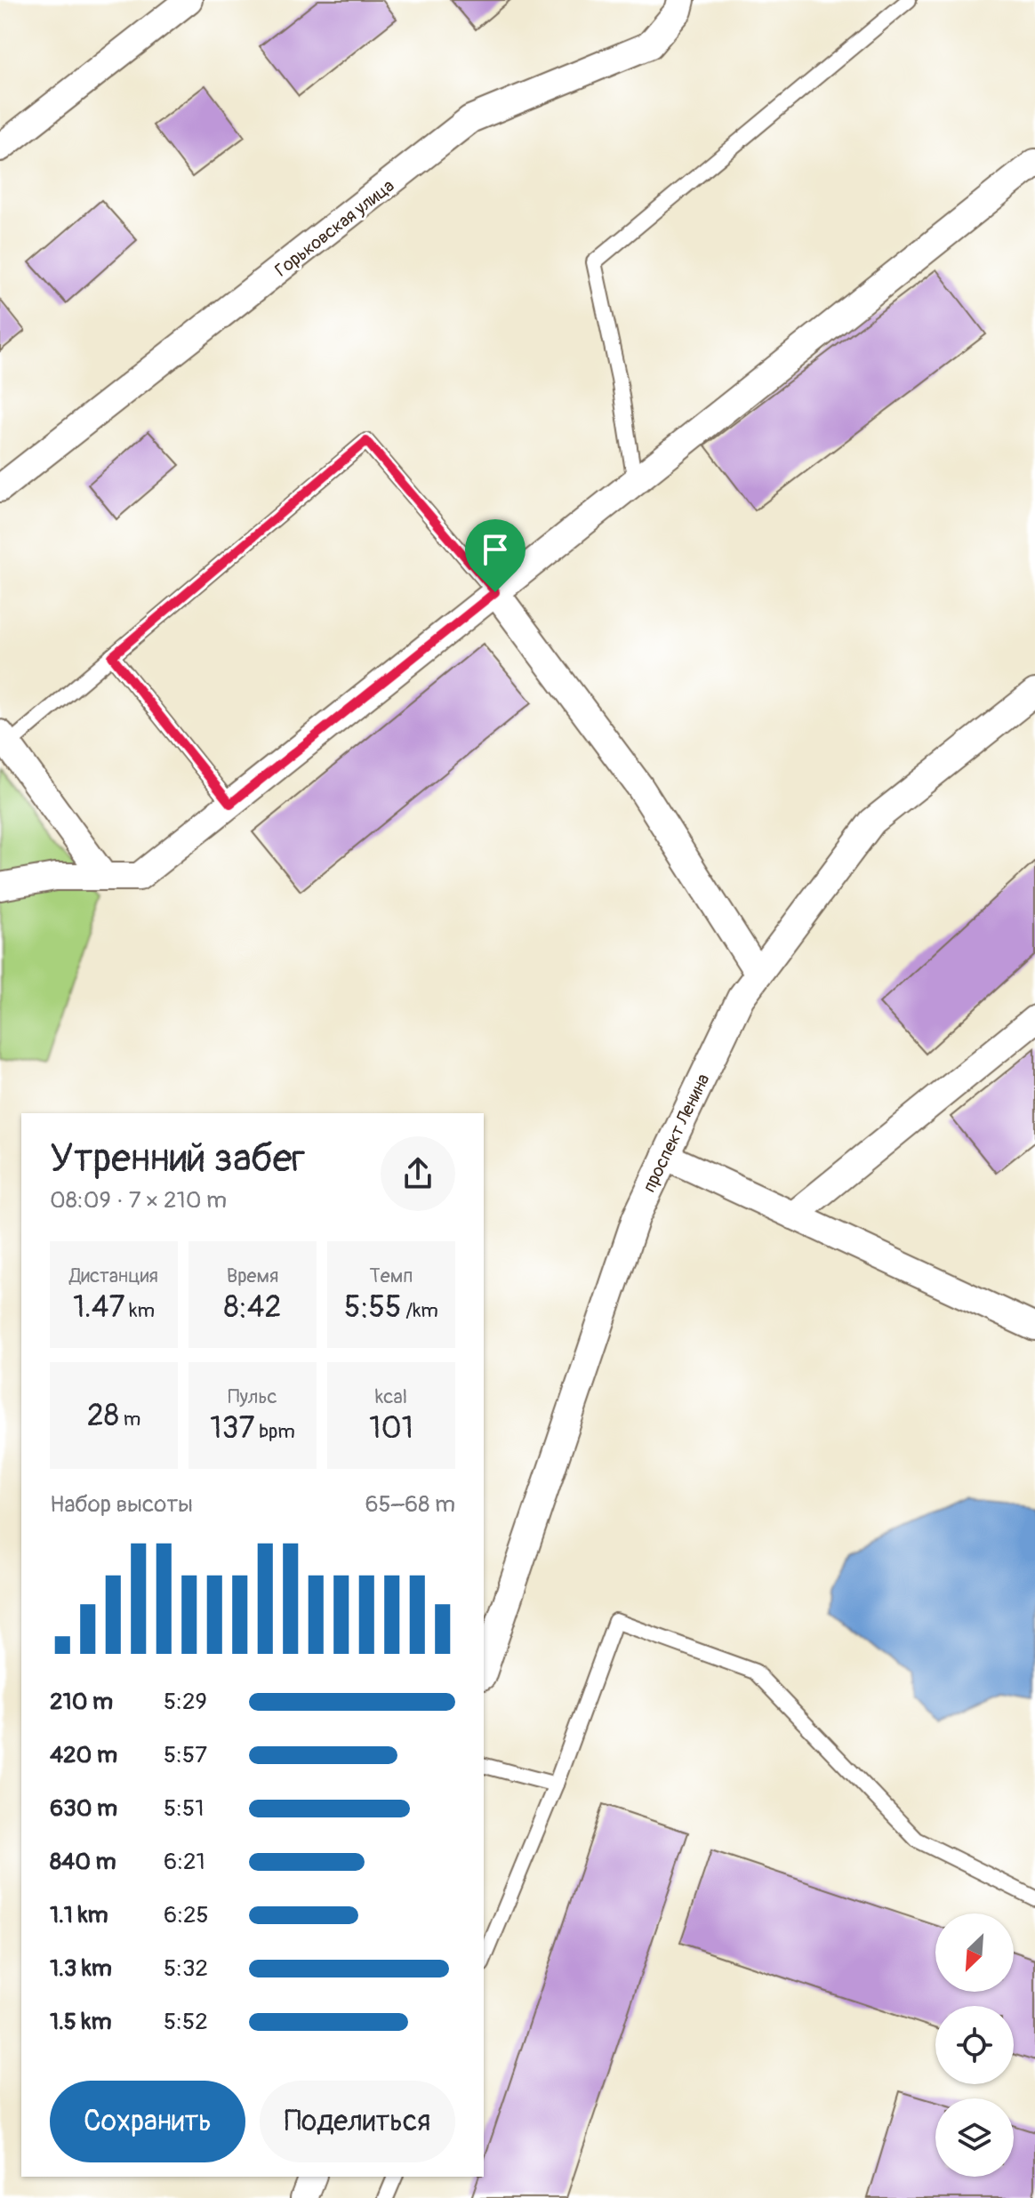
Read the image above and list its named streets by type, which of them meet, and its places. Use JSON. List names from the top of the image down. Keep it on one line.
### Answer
{"streets":{"street":["Горьковская улица","проспект Ленина"]},"north":"bottom left","page":{"heading":["Утренний забег","08:09 · 7 × 210 m"],"stats":[["Дистанция","1.47 km"],["Время","8:42"],["Темп","5:55 /km"],["28 m"],["Пульс","137 bpm"],["kcal","101"]],"chart":["Набор высоты","65–68 m"],"list":[{"name":"210 m","note":"5:29"},{"name":"420 m","note":"5:57"},{"name":"630 m","note":"5:51"},{"name":"840 m","note":"6:21"},{"name":"1.1 km","note":"6:25"},{"name":"1.3 km","note":"5:32"},{"name":"1.5 km","note":"5:52"}],"buttons":["Сохранить","Поделиться"]}}
